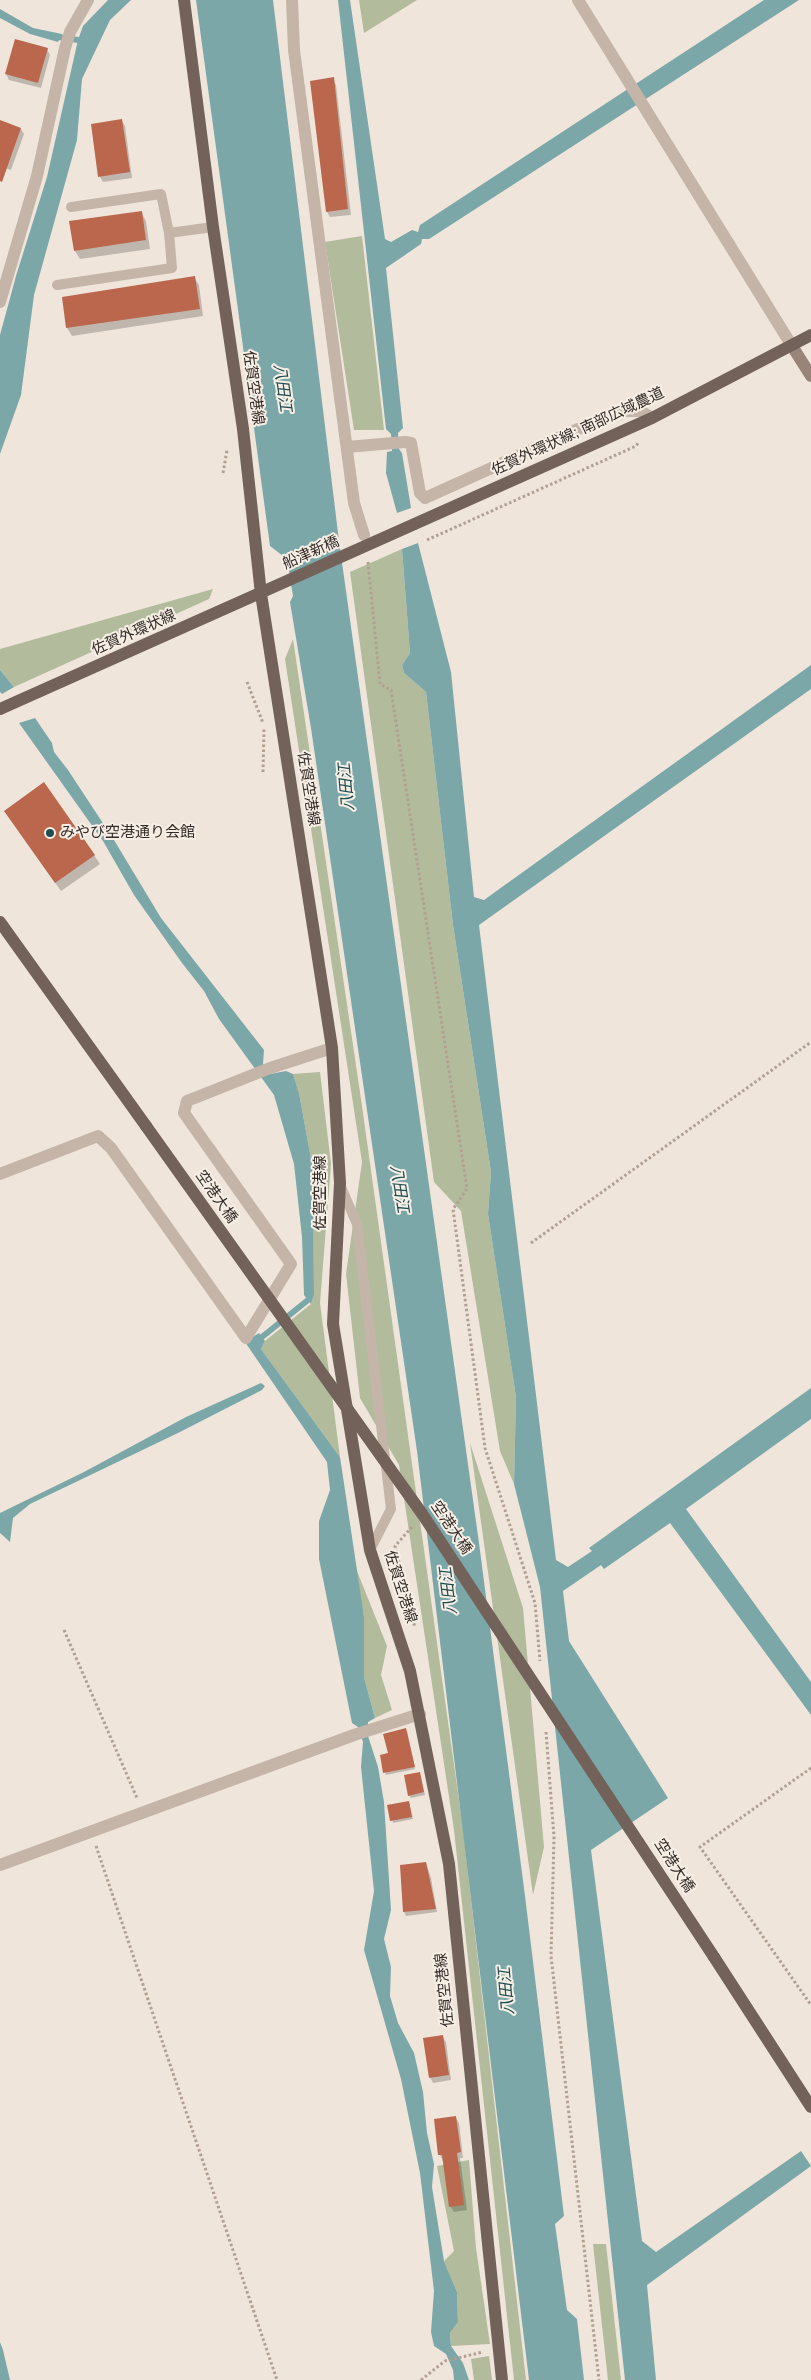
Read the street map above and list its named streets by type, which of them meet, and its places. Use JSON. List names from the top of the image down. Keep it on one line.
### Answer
{"streets":{"main road":["佐賀空港線","佐賀外環状線; 南部広域農道","船津新橋","佐賀外環状線","空港大橋"]},"crossings":[["佐賀空港線","佐賀外環状線"],["佐賀外環状線; 南部広域農道","船津新橋"],["船津新橋","佐賀外環状線"]],"water":["八田江"],"places":["みやび空港通り会館"]}
